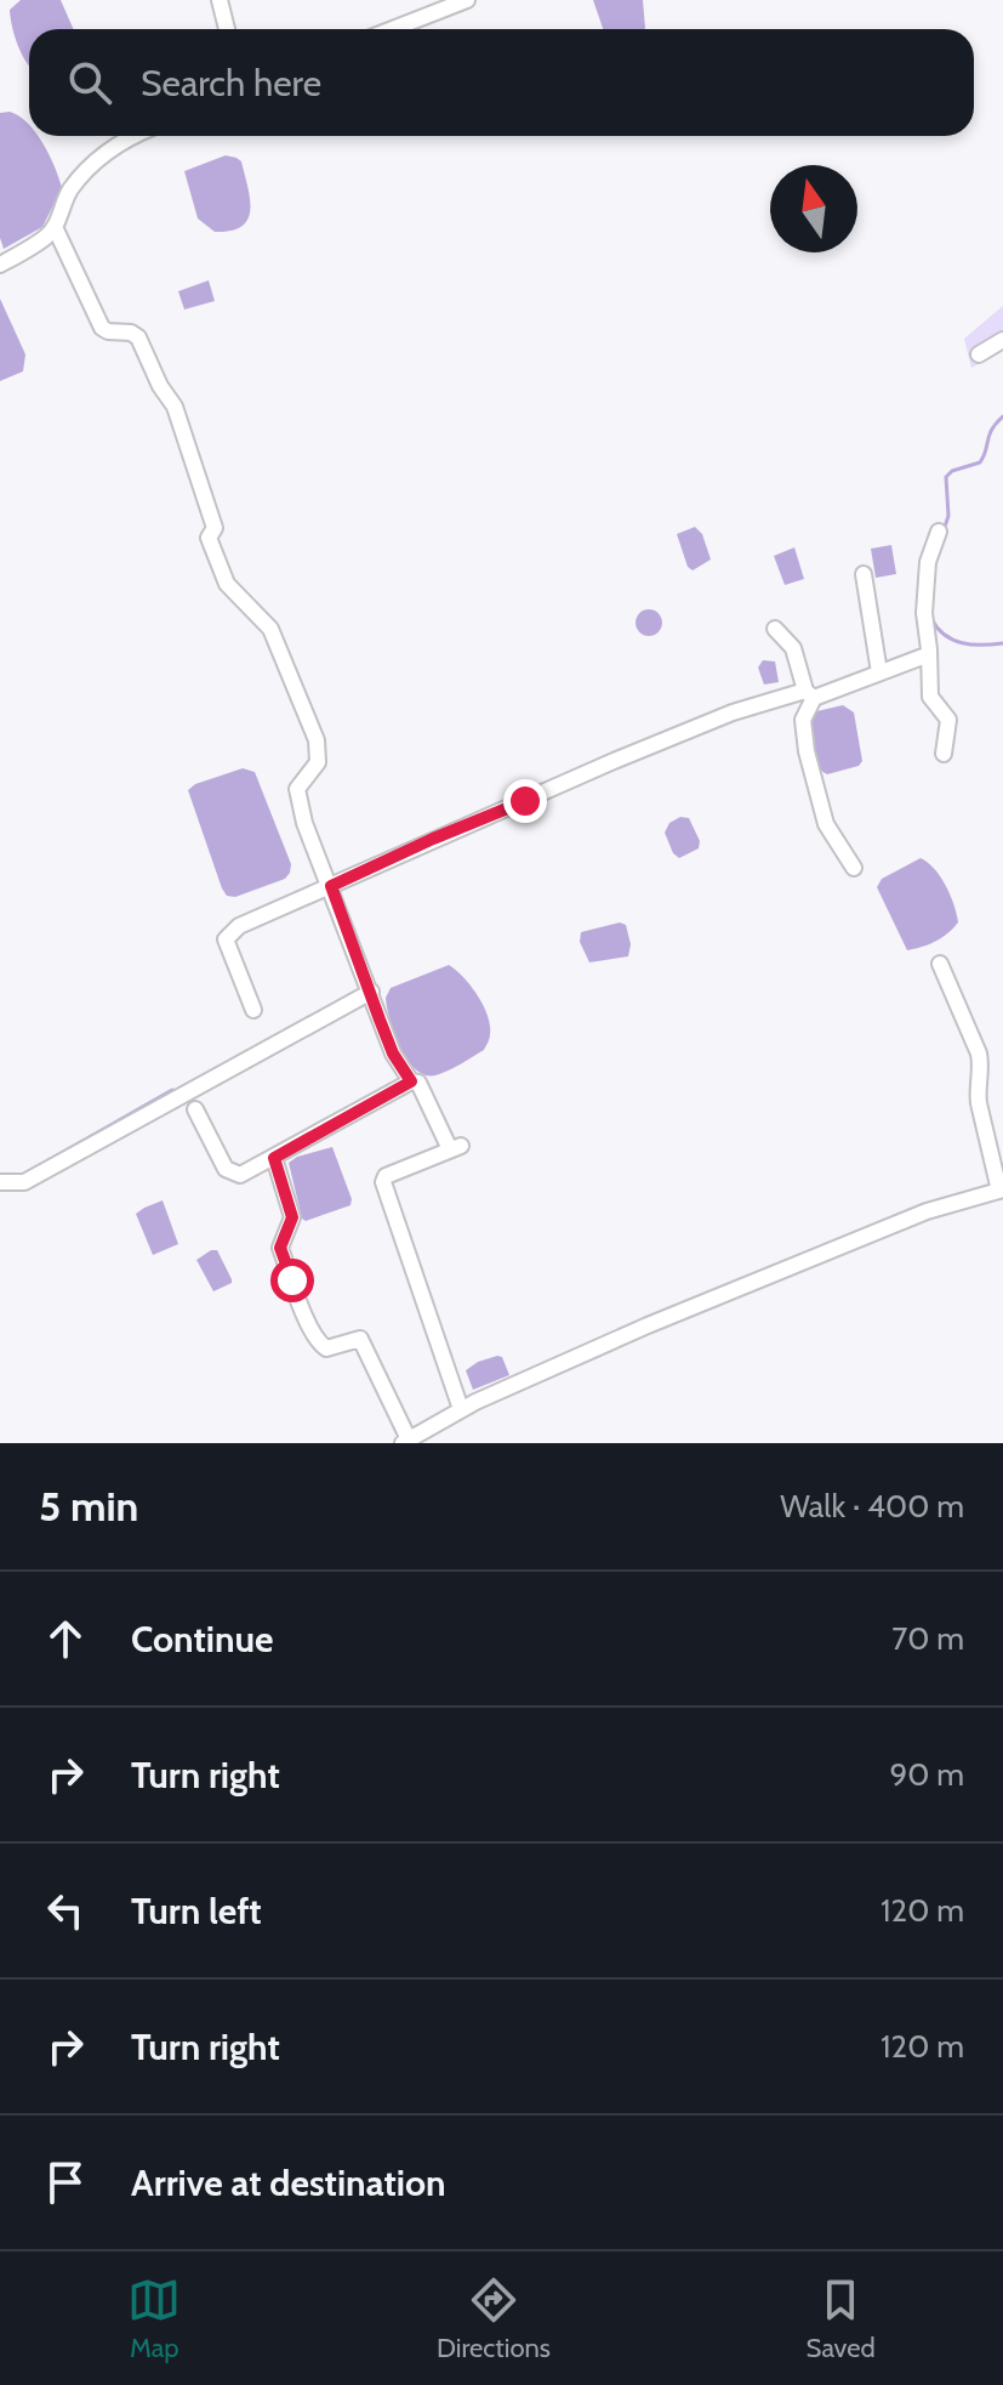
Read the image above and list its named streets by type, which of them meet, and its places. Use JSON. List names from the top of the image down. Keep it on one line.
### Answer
{"north":"top","page":{"search":"Search here","heading":["5 min","Walk · 400 m"],"list":[["Continue","70 m"],["Turn right","90 m"],["Turn left","120 m"],["Turn right","120 m"],"Arrive at destination"],"nav":["Map","Directions","Saved"]}}
